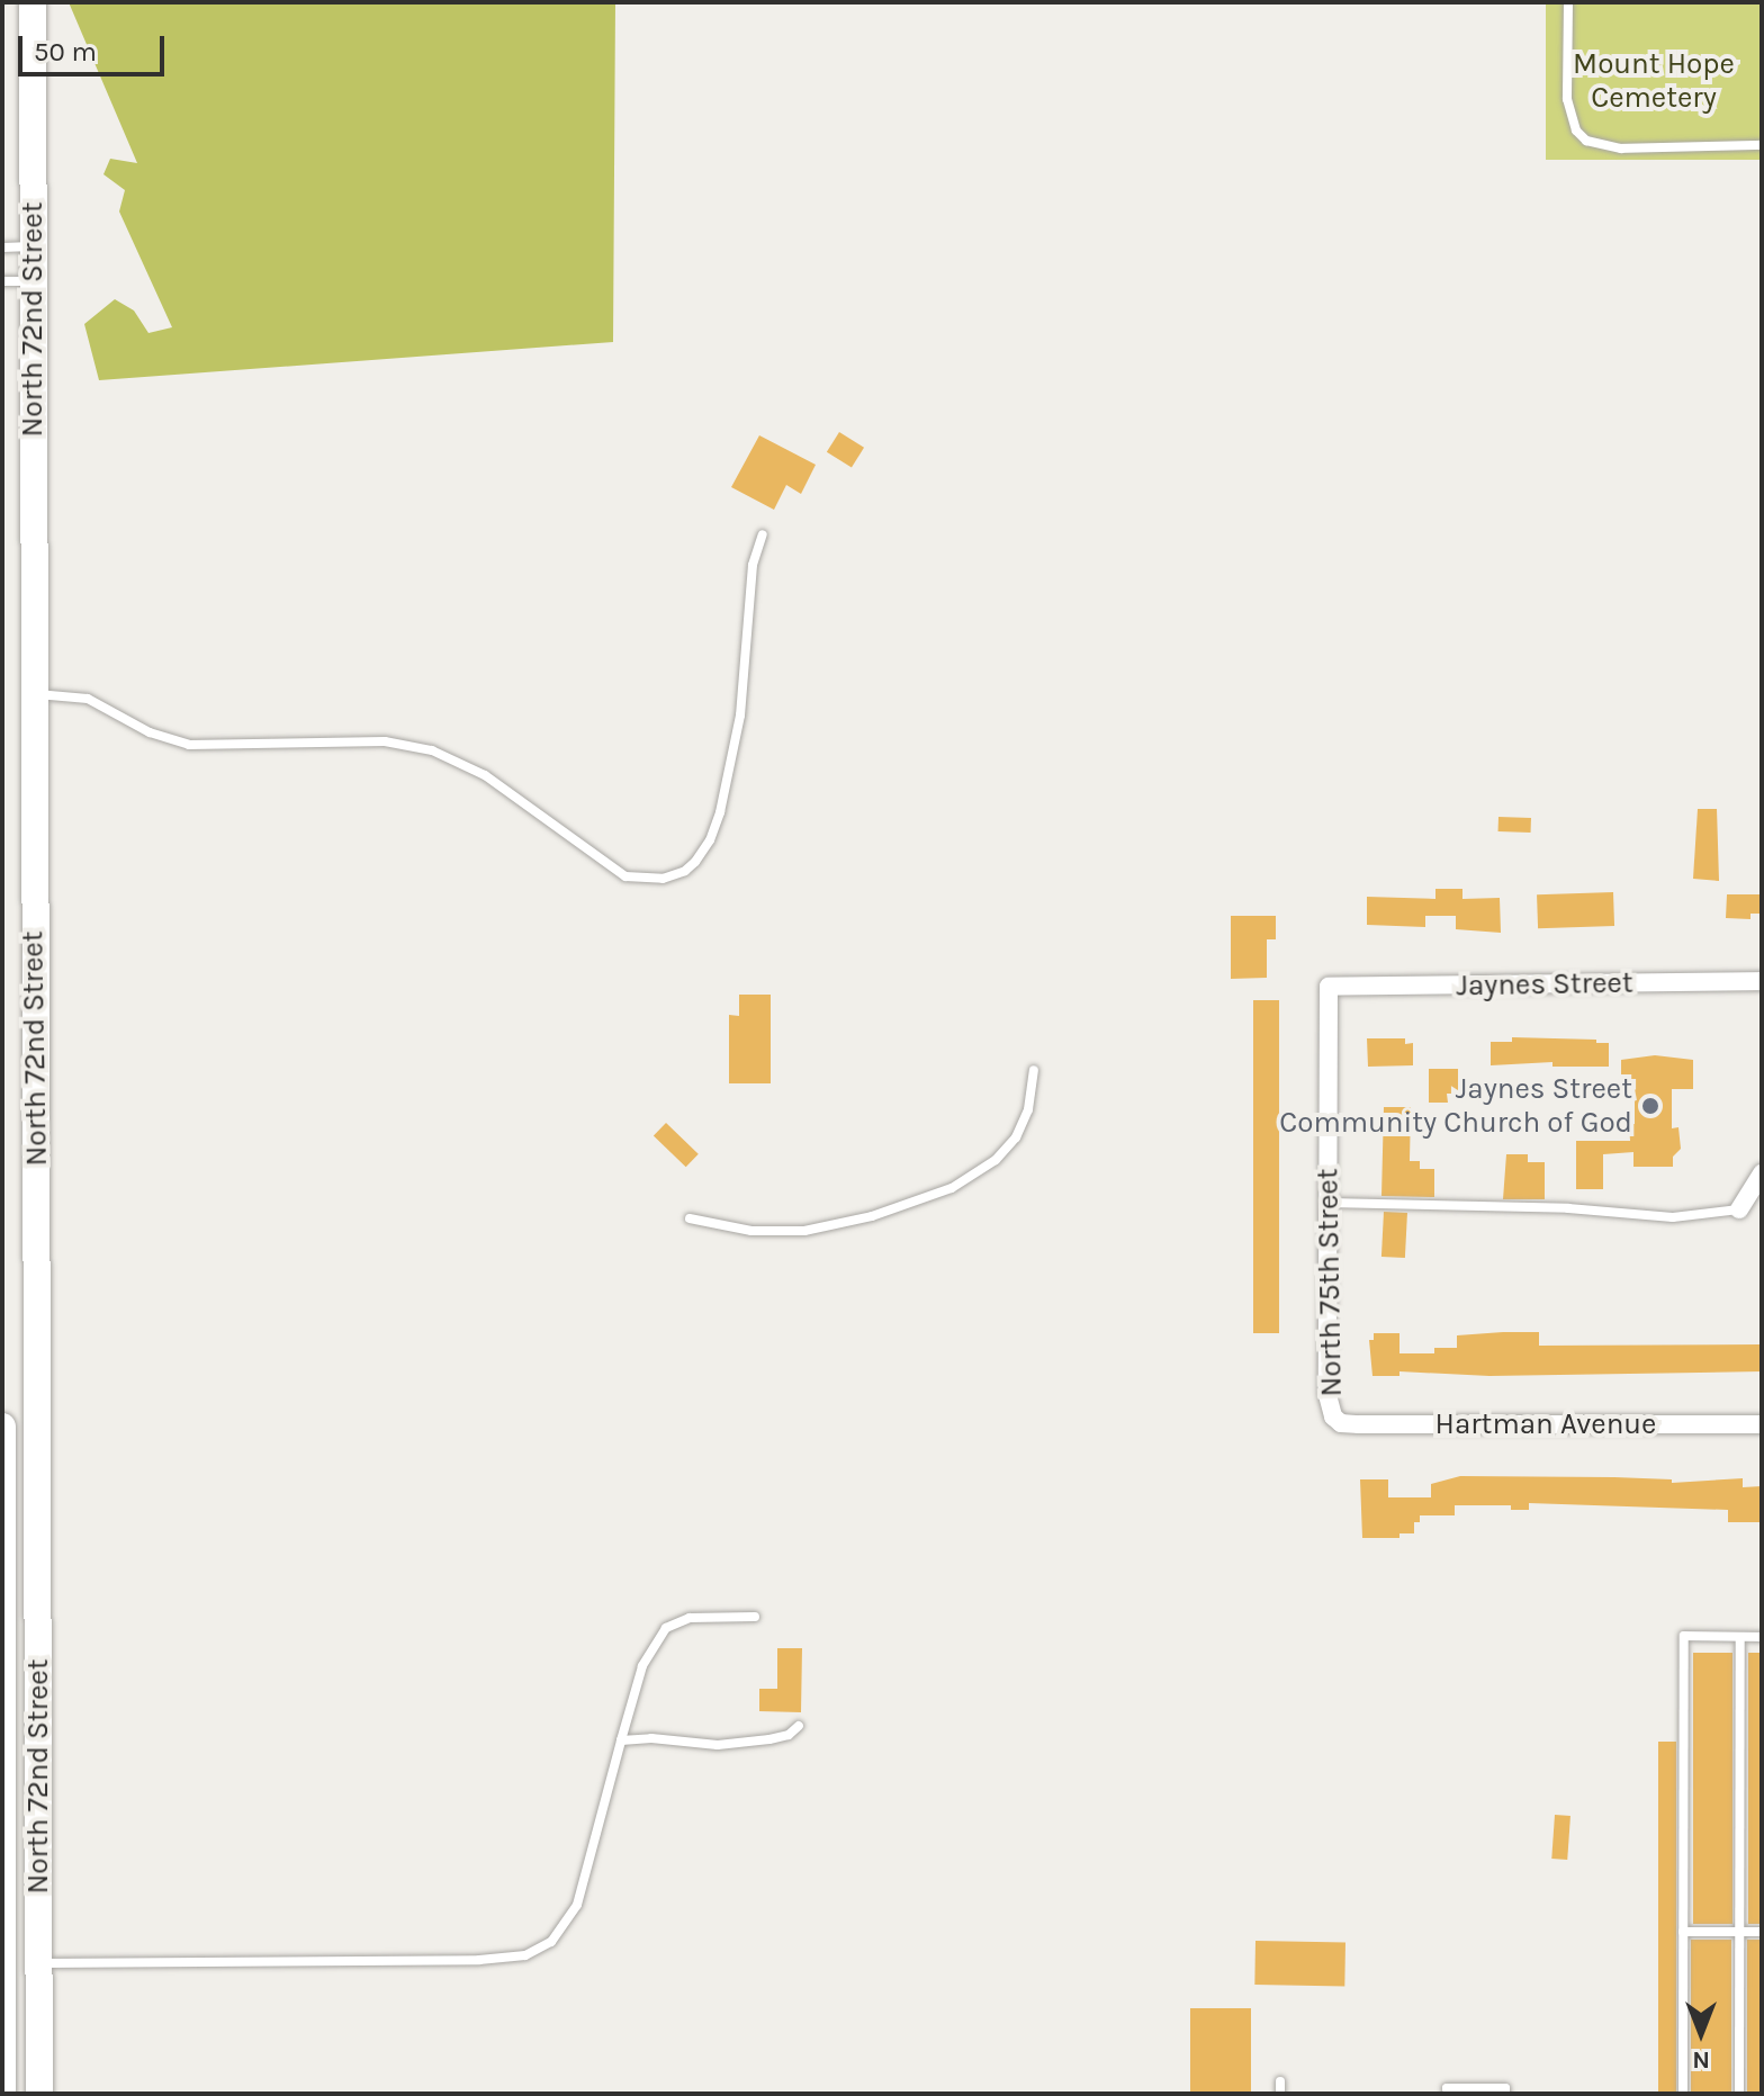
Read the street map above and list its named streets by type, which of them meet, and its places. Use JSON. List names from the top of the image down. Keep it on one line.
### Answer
{"streets":{"main road":["North 72nd Street"],"street":["Jaynes Street","North 75th Street","Hartman Avenue"]},"crossings":[["Jaynes Street","North 75th Street"],["North 75th Street","Hartman Avenue"]],"parks":["Mount Hope Cemetery"],"places":["Jaynes Street Community Church of God"],"scale_bar":"50 m","north":"bottom"}
